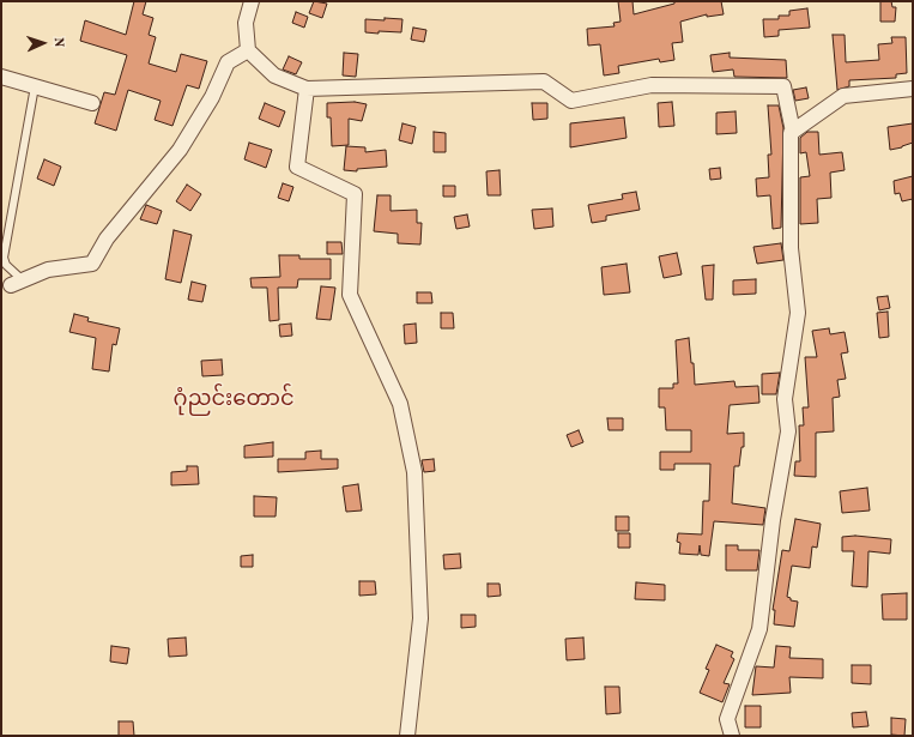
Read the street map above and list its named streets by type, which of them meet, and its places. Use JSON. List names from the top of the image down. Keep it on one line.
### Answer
{"districts":["ဂုံညင်းတောင်"],"north":"right"}
